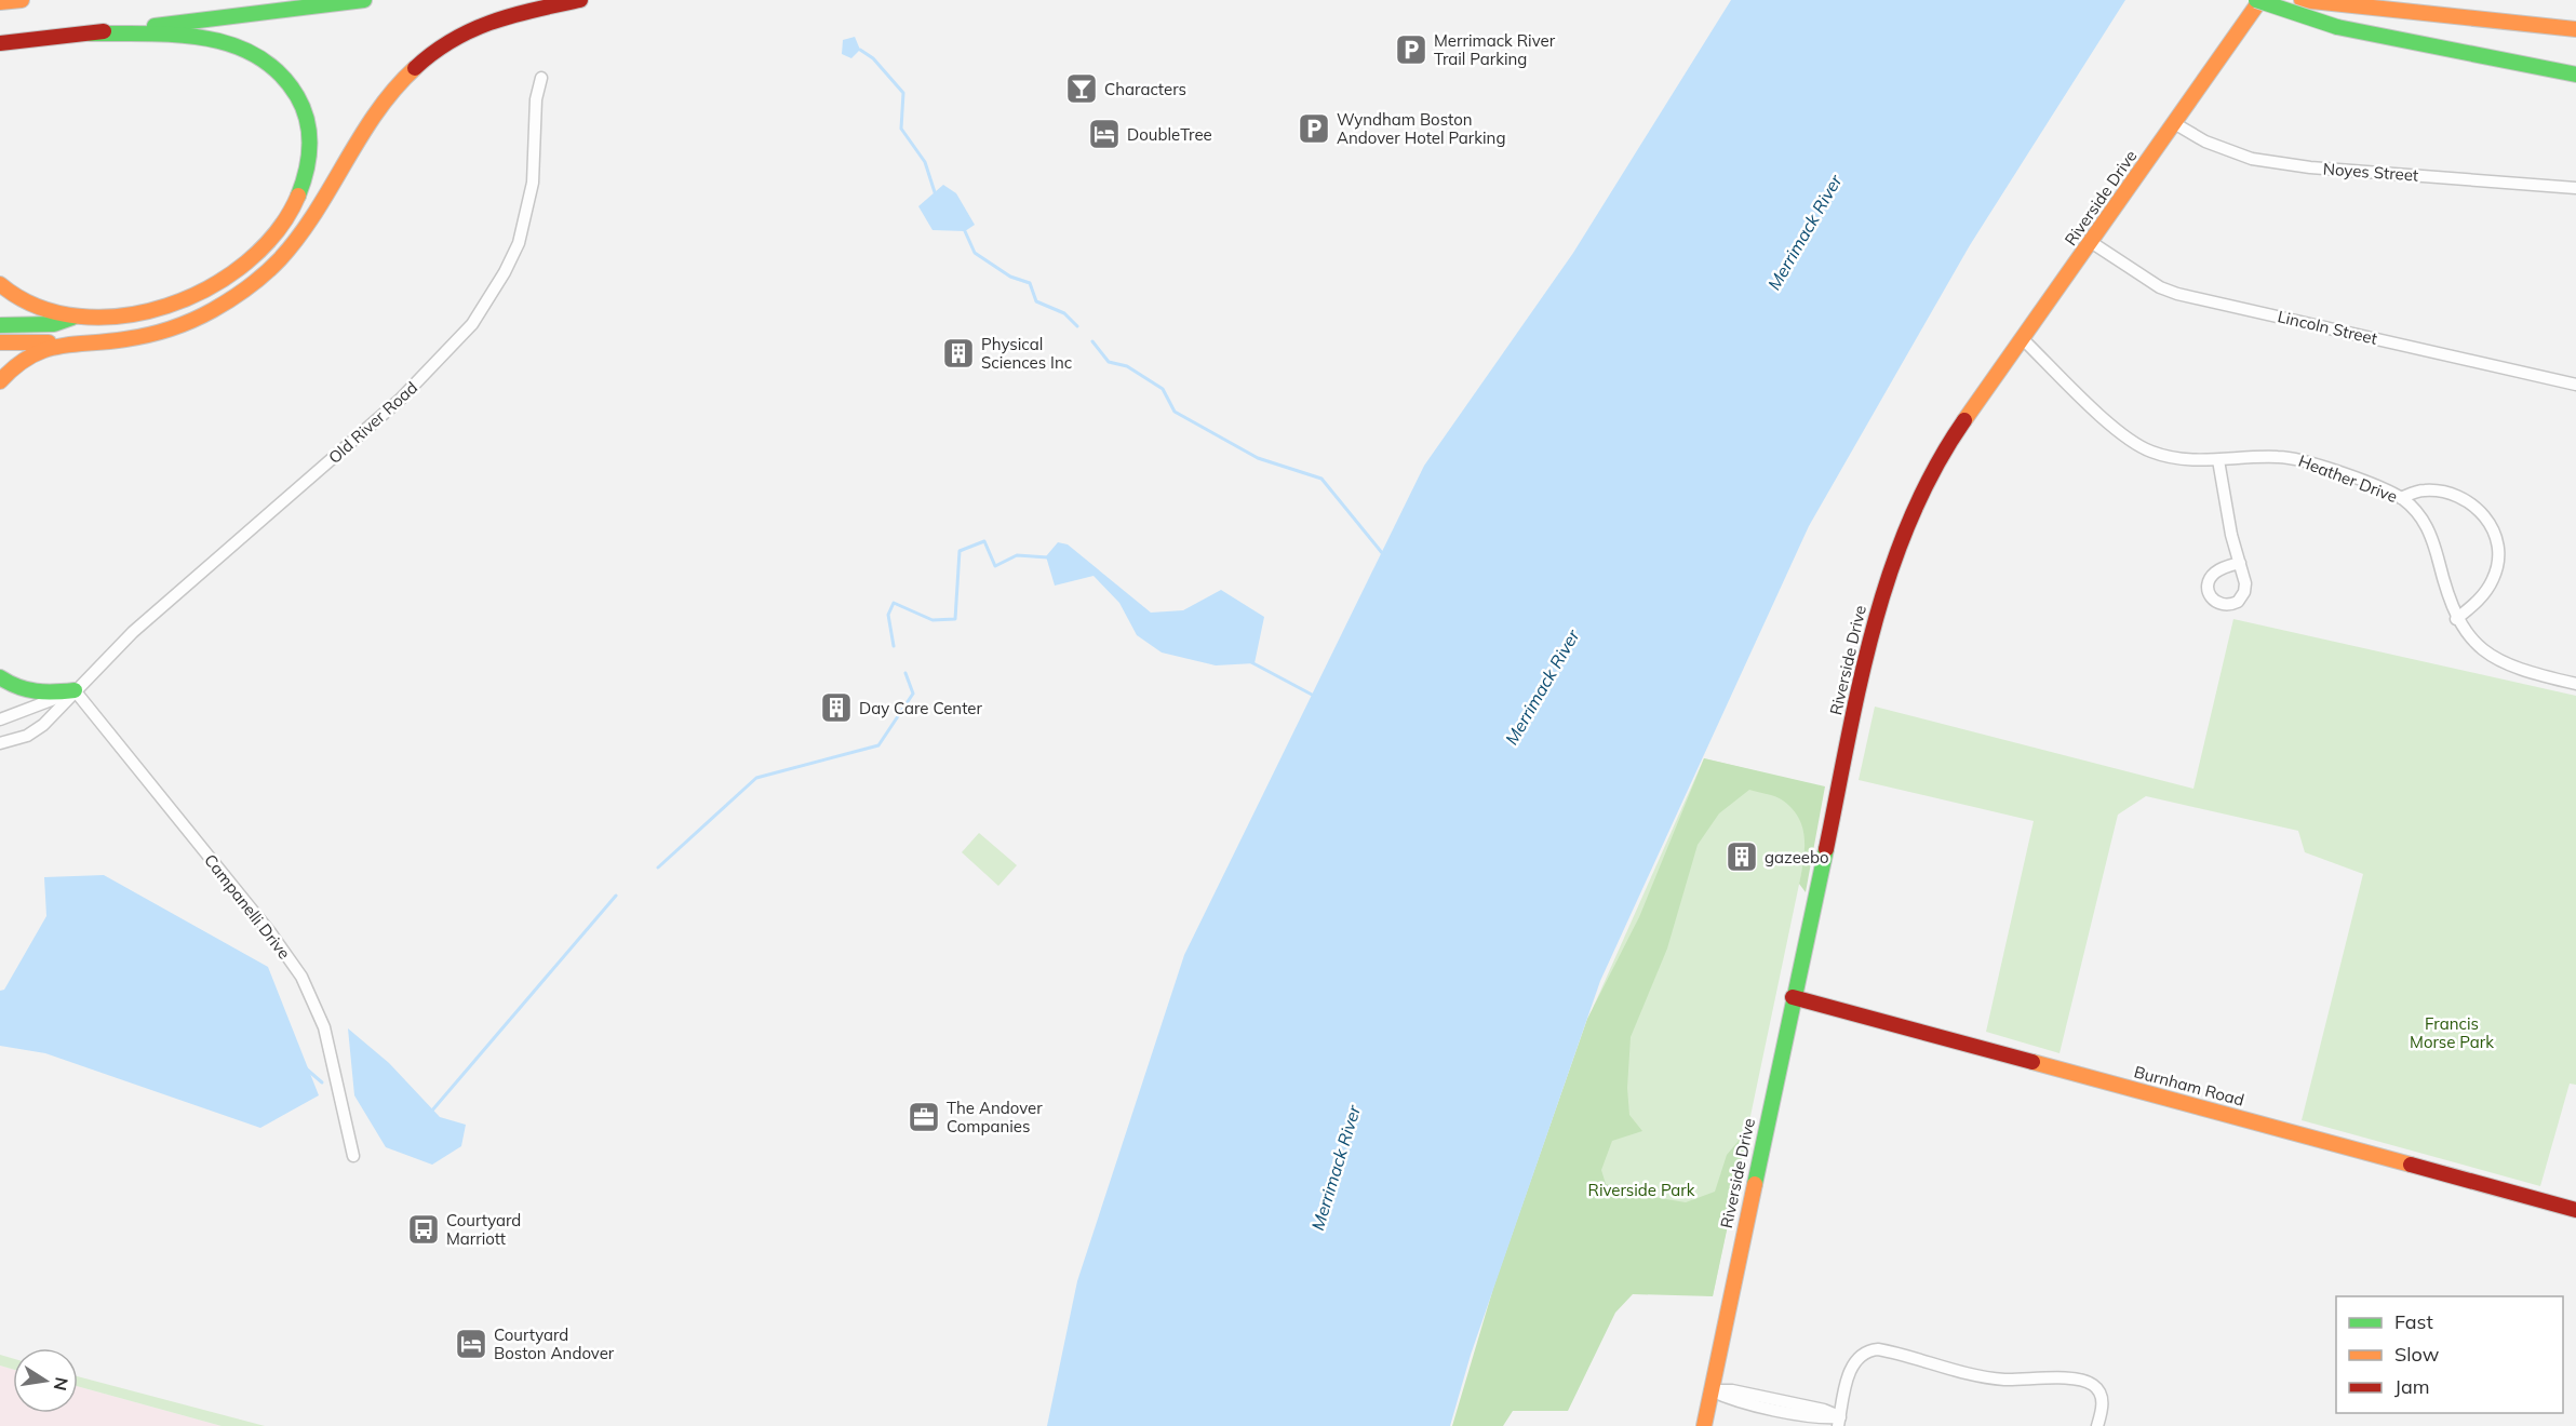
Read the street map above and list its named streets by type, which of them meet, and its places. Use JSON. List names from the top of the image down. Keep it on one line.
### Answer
{"streets":{"main road":["Riverside Drive","Burnham Road"],"street":["Noyes Street","Lincoln Street","Old River Road","Heather Drive","Campanelli Drive"]},"crossings":[["Noyes Street","Riverside Drive"],["Riverside Drive","Lincoln Street"],["Riverside Drive","Heather Drive"],["Riverside Drive","Burnham Road"],["Old River Road","Campanelli Drive"]],"water":["Merrimack River"],"parks":["Francis Morse Park","Riverside Park"],"places":{"parking":["Merrimack River Trail Parking","Wyndham Boston Andover Hotel Parking"],"bar":["Characters"],"hotel":["DoubleTree","Courtyard Boston Andover"],"building":["Physical Sciences Inc","Day Care Center","gazeebo"],"office":["The Andover Companies"],"bus stop":["Courtyard Marriott"]},"legend":["Fast","Slow","Jam"],"north":"right"}
